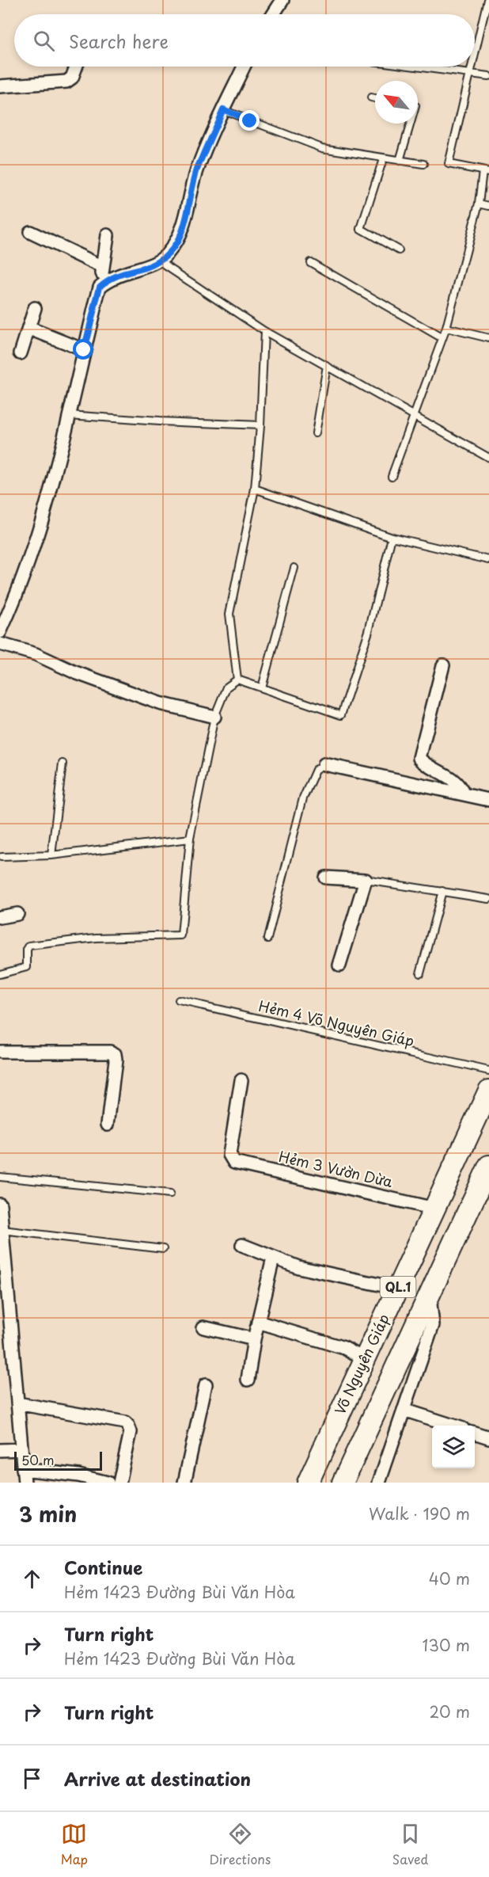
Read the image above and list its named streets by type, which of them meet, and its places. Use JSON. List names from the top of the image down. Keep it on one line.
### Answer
{"streets":{"highway":["QL.1","Võ Nguyên Giáp"],"street":["Hẻm 3 Vườn Dừa"],"lane":["Hẻm 4 Võ Nguyên Giáp"]},"crossings":[["Hẻm 3 Vườn Dừa","Võ Nguyên Giáp"]],"scale_bar":"50 m","north":"top left","page":{"search":"Search here","scale":"50 m","heading":["3 min","Walk · 190 m"],"list":[["Continue","Hẻm 1423 Đường Bùi Văn Hòa","40 m"],["Turn right","Hẻm 1423 Đường Bùi Văn Hòa","130 m"],["Turn right","20 m"],"Arrive at destination"],"nav":["Map","Directions","Saved"]}}
